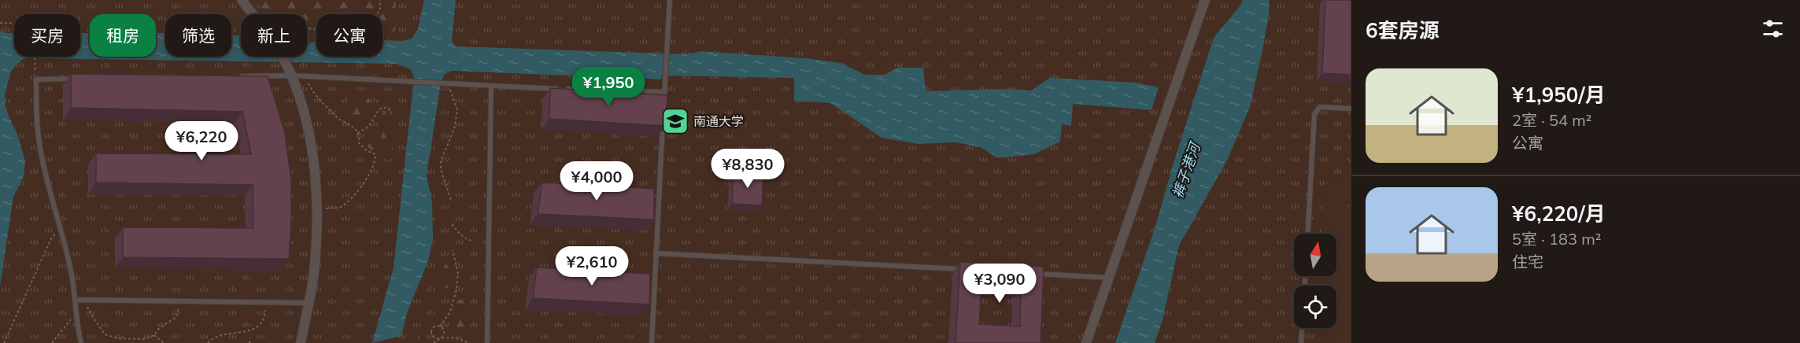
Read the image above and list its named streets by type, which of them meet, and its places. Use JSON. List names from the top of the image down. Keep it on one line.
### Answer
{"water":["裤子港河"],"places":{"school or university":["南通大学"]},"north":"top","page":{"heading":"6套房源","chip":["买房","租房","筛选","新上","公寓"],"list":[{"name":"¥1,950/月","note":"2室 · 54 m² · 公寓"},{"name":"¥6,220/月","note":"5室 · 183 m² · 住宅"}],"price":["¥1,950","¥6,220","¥8,830","¥4,000","¥2,610","¥3,090"]}}
